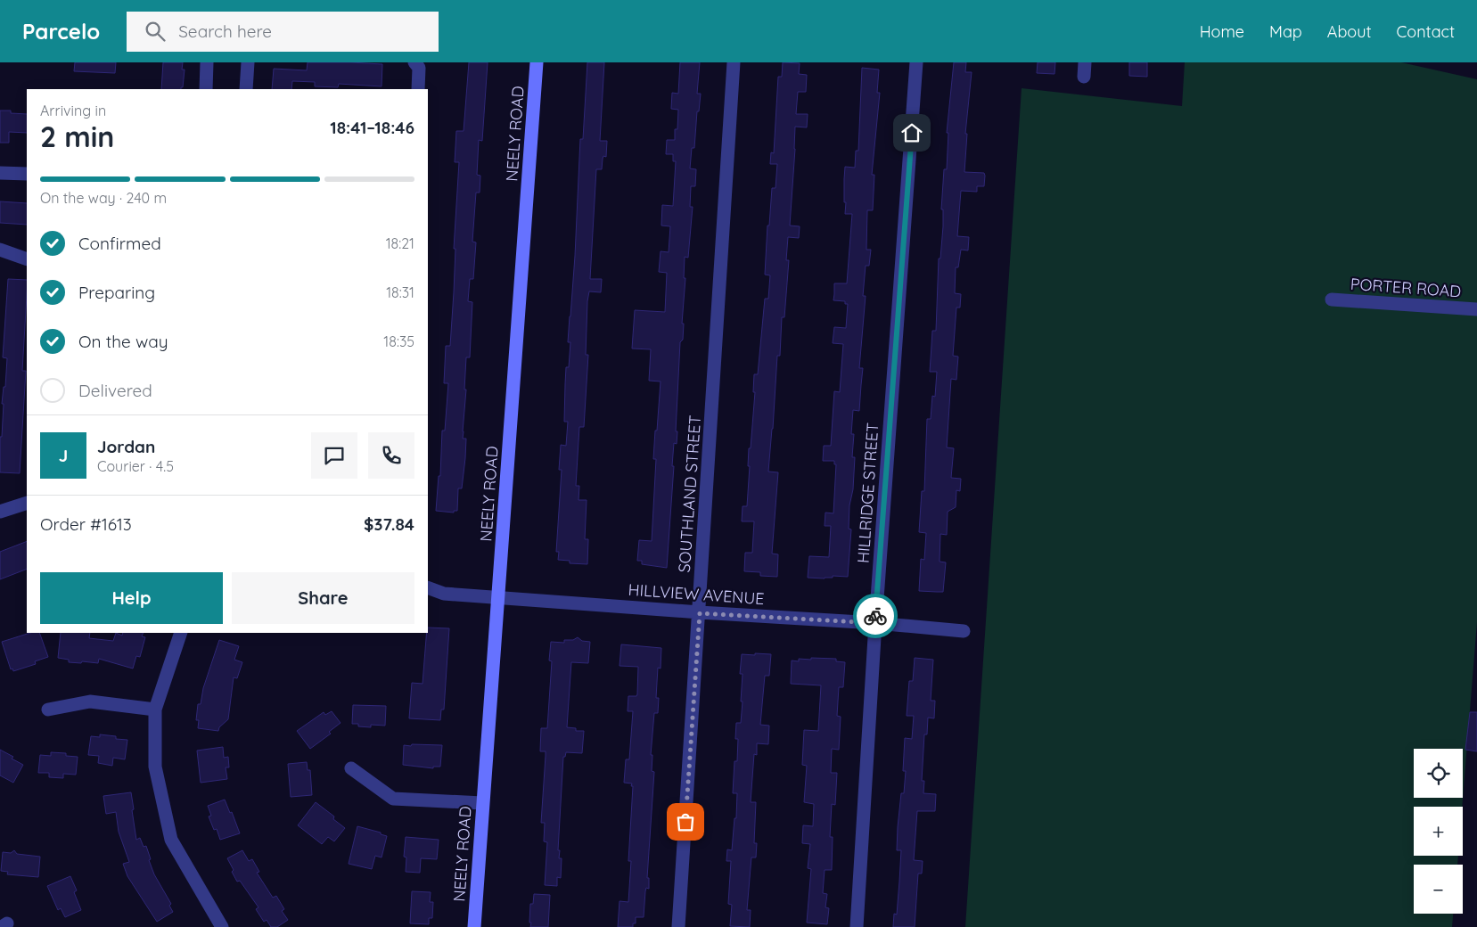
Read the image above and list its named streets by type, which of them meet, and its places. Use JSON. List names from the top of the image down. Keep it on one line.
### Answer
{"streets":{"street":["NEELY ROAD","PORTER ROAD","HILLRIDGE STREET","SOUTHLAND STREET","HILLVIEW AVENUE"]},"crossings":[["NEELY ROAD","HILLVIEW AVENUE"],["HILLRIDGE STREET","HILLVIEW AVENUE"],["SOUTHLAND STREET","HILLVIEW AVENUE"]],"page":{"header":"Parcelo","search":"Search here","nav":["Home","Map","About","Contact"],"heading":["2 min","Arriving in","18:41–18:46"],"panel":["Jordan","Courier · 4.5","Order #1613","$37.84"],"bar":"On the way · 240 m","list":[["Confirmed","18:21"],["Preparing","18:31"],["On the way","18:35"],"Delivered"],"round":"J","buttons":["Help","Share"],"map_buttons":["+","−"]}}
